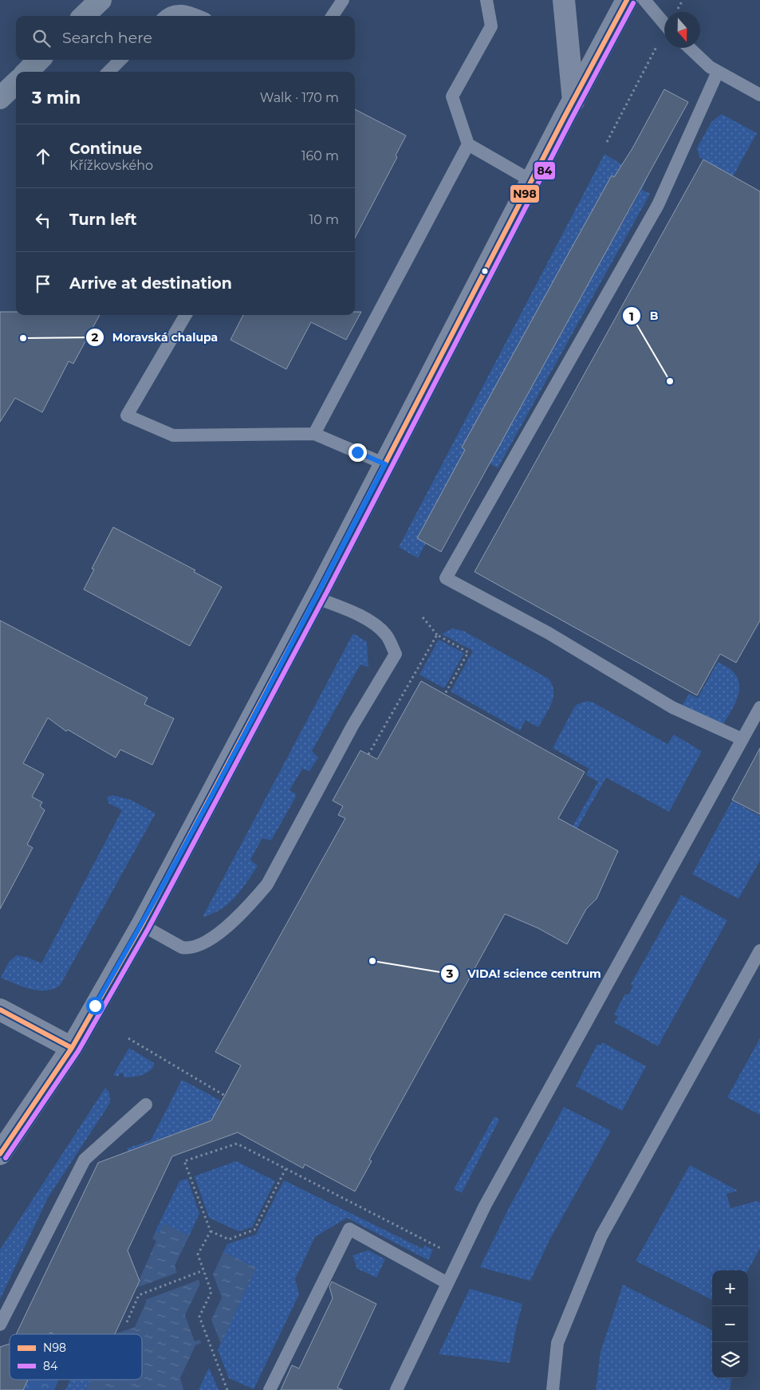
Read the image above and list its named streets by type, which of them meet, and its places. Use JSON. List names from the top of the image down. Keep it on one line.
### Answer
{"places":["Moravská chalupa","B","VIDA! science centrum"],"lines":["transit line N98","transit line 84"],"legend":["N98","84"],"north":"bottom","page":{"search":"Search here","heading":["3 min","Walk · 170 m"],"list":[["Continue","Křížkovského","160 m"],["Turn left","10 m"],"Arrive at destination"],"map_buttons":["+","−"]}}
